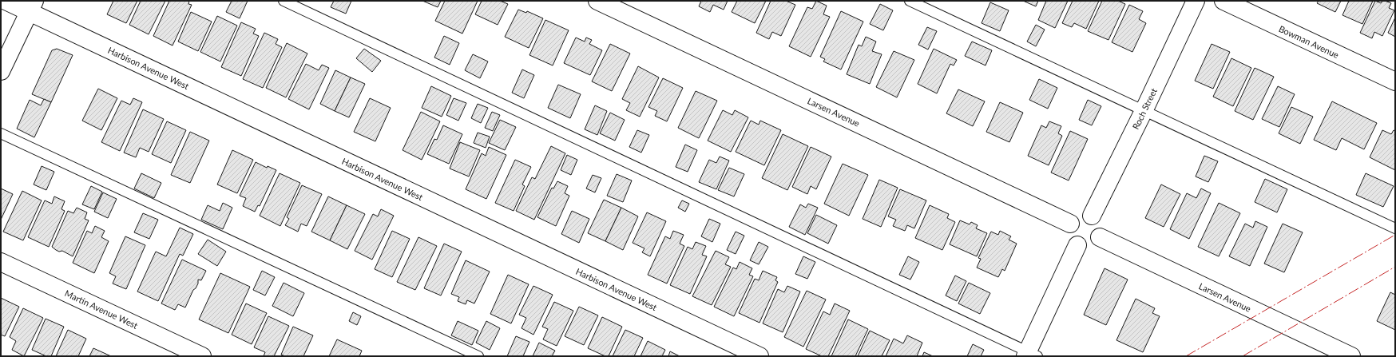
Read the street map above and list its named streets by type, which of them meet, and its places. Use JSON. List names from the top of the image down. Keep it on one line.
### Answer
{"streets":{"street":["Bowman Avenue","Harbison Avenue West","Roch Street","Larsen Avenue","Martin Avenue West"]},"crossings":[["Roch Street","Larsen Avenue"]]}
